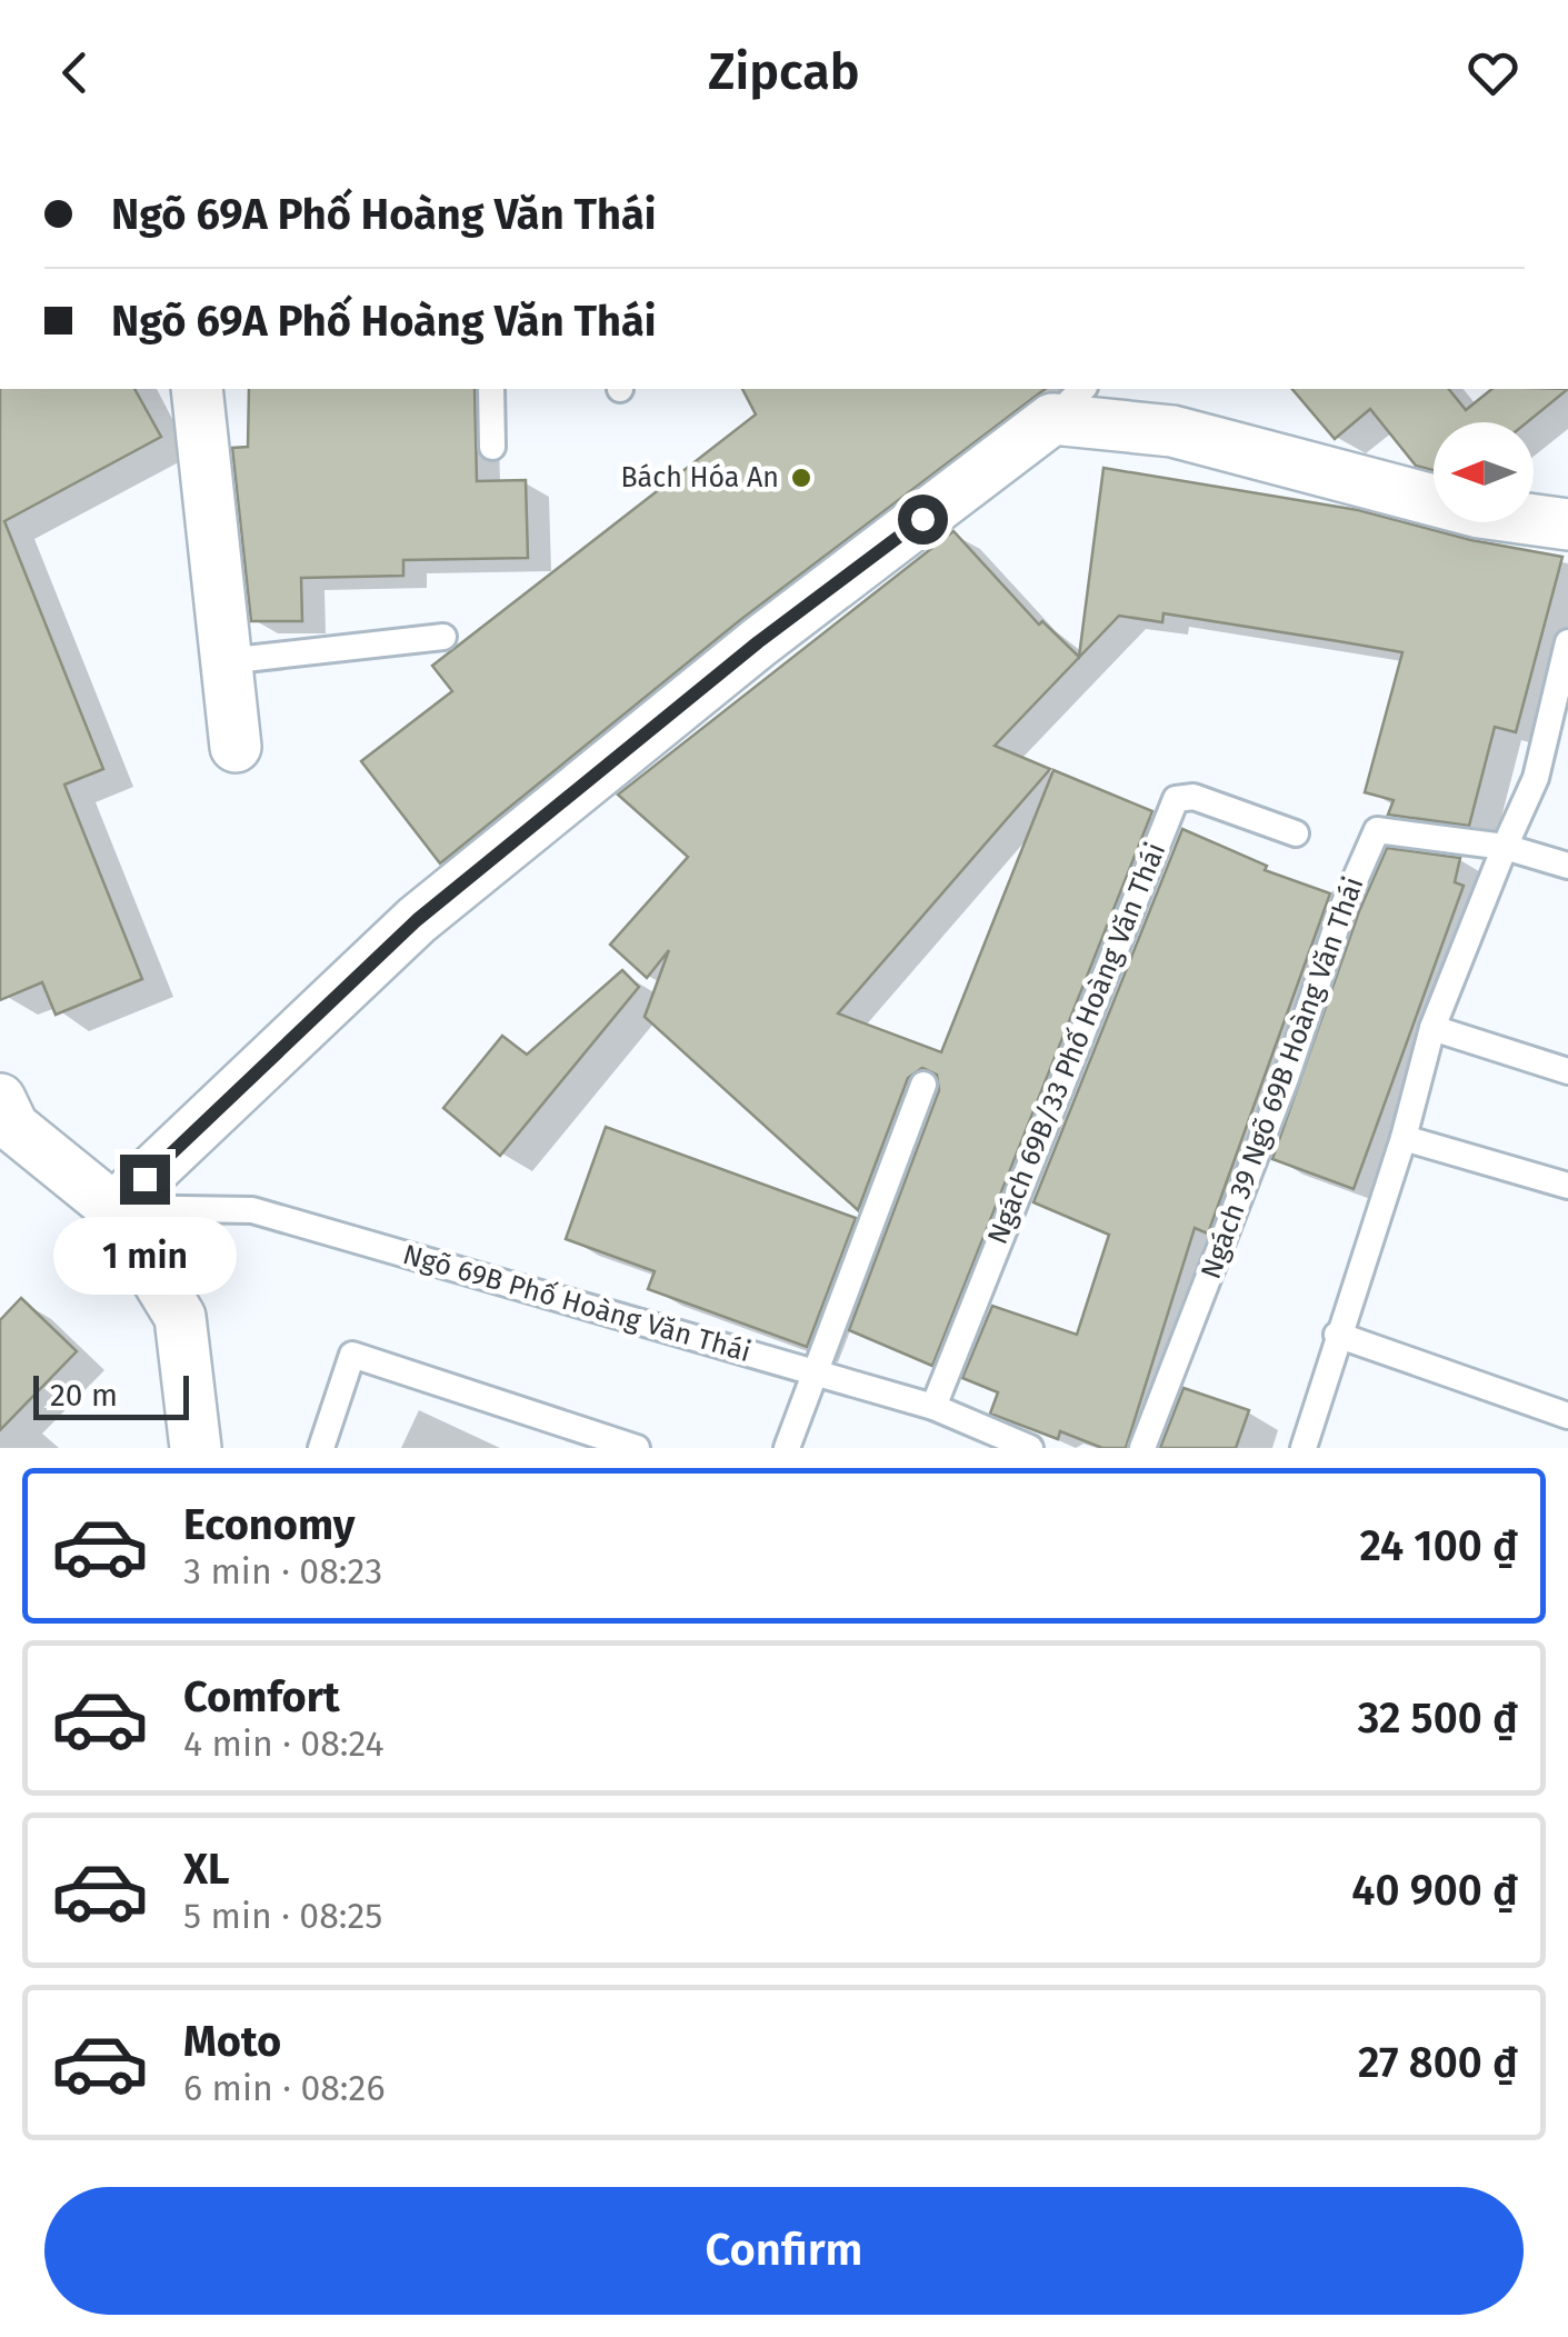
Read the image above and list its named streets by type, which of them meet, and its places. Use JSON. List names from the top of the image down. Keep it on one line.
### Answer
{"streets":{"lane":["Ngách 69B/33 Phố Hoàng Văn Thái","Ngách 39 Ngõ 69B Hoàng Văn Thái","Ngõ 69B Phố Hoàng Văn Thái"]},"crossings":[["Ngách 69B/33 Phố Hoàng Văn Thái","Ngõ 69B Phố Hoàng Văn Thái"]],"places":["Bách Hóa An"],"scale_bar":"20 m","north":"left","page":{"header":"Zipcab","banner":["Ngõ 69A Phố Hoàng Văn Thái","Ngõ 69A Phố Hoàng Văn Thái"],"bubble":"1 min","scale":"20 m","list":[{"name":"Economy","note":"3 min · 08:23","value":"24 100 ₫"},{"name":"Comfort","note":"4 min · 08:24","value":"32 500 ₫"},{"name":"XL","note":"5 min · 08:25","value":"40 900 ₫"},{"name":"Moto","note":"6 min · 08:26","value":"27 800 ₫"}],"buttons":"Confirm"}}
